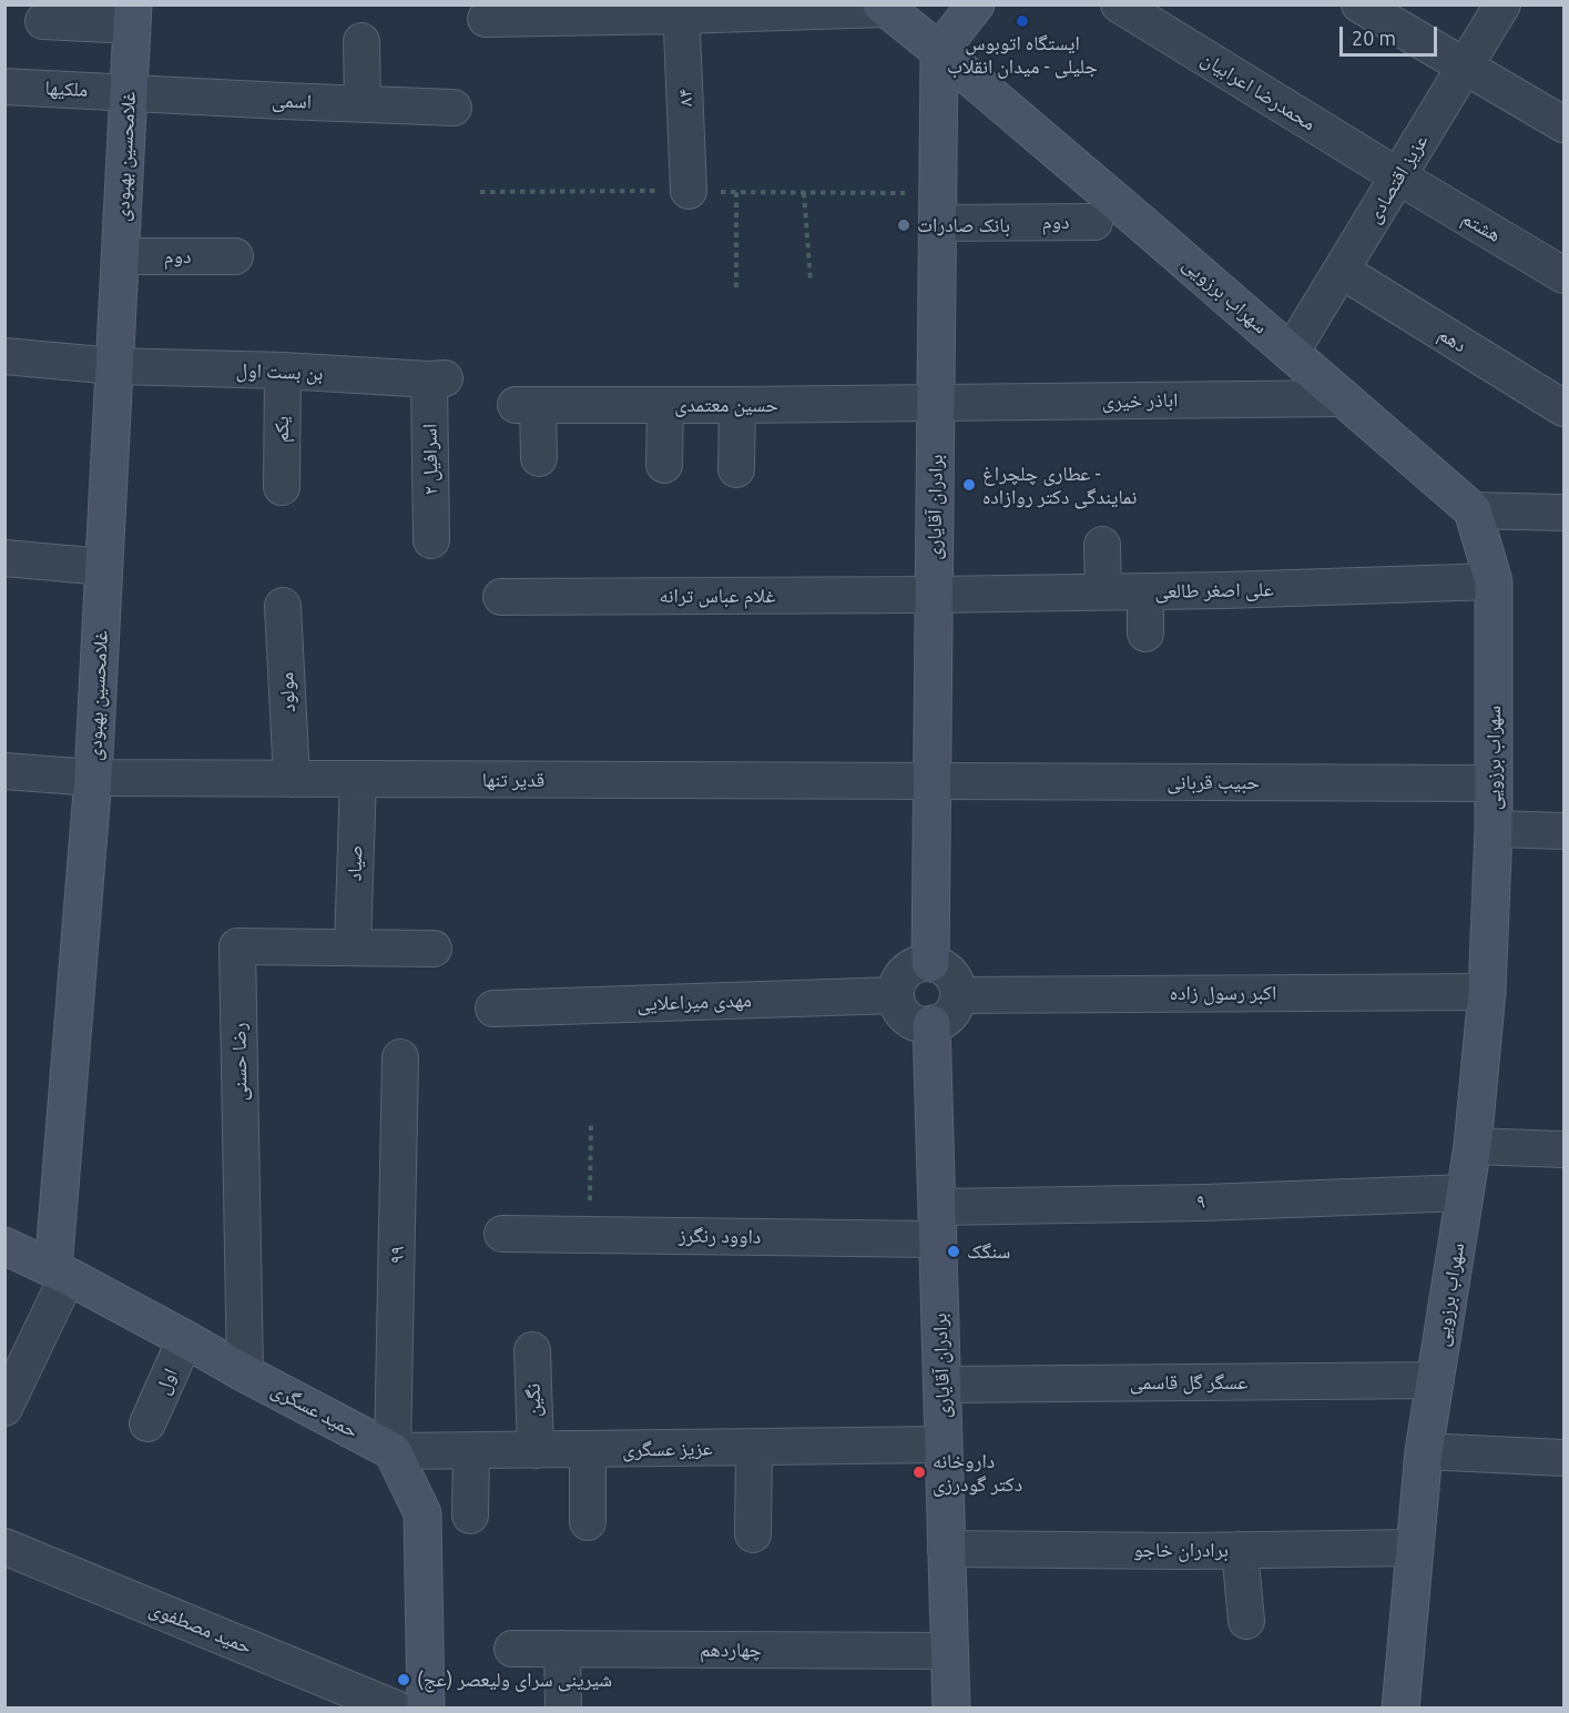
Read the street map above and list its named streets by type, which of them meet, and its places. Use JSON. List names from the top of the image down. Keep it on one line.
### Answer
{"streets":{"main road":["غلامحسین بهبودی","سهراب برزویی","برادران آقایاری","حمید عسگری"],"street":["ملکیها","محمدرضا اعرابیان","۸۴","اسمی","عزیز اقتصادی","دوم","هشتم","دهم","بن بست اول","اباذر خیری","حسین معتمدی","یکم","اسرافیل ۲","علی اصغر طالعی","غلام عباس ترانه","مولود","قدیر تنها","حبیب قربانی","صیاد","اکبر رسول زاده","مهدی میراعلایی","رضا حسنی","۹","داوود رنگرز","۹۹","اول","عسگر گل قاسمی","نگین","عزیز عسگری","برادران خاجو","حمید مصطفوی","چهاردهم"]},"crossings":[["ملکیها","اسمی"],["ملکیها","غلامحسین بهبودی"],["محمدرضا اعرابیان","عزیز اقتصادی"],["محمدرضا اعرابیان","هشتم"],["اسمی","غلامحسین بهبودی"],["غلامحسین بهبودی","دوم"],["غلامحسین بهبودی","بن بست اول"],["غلامحسین بهبودی","قدیر تنها"],["غلامحسین بهبودی","حمید عسگری"],["عزیز اقتصادی","هشتم"],["عزیز اقتصادی","سهراب برزویی"],["عزیز اقتصادی","دهم"],["دوم","برادران آقایاری"],["سهراب برزویی","اباذر خیری"],["سهراب برزویی","برادران آقایاری"],["سهراب برزویی","علی اصغر طالعی"],["سهراب برزویی","حبیب قربانی"],["سهراب برزویی","اکبر رسول زاده"],["سهراب برزویی","۹"],["سهراب برزویی","عسگر گل قاسمی"],["سهراب برزویی","برادران خاجو"],["بن بست اول","یکم"],["بن بست اول","اسرافیل ۲"],["اباذر خیری","حسین معتمدی"],["اباذر خیری","برادران آقایاری"],["حسین معتمدی","برادران آقایاری"],["برادران آقایاری","علی اصغر طالعی"],["برادران آقایاری","غلام عباس ترانه"],["برادران آقایاری","قدیر تنها"],["برادران آقایاری","حبیب قربانی"],["برادران آقایاری","اکبر رسول زاده"],["برادران آقایاری","مهدی میراعلایی"],["برادران آقایاری","۹"],["برادران آقایاری","داوود رنگرز"],["برادران آقایاری","عسگر گل قاسمی"],["برادران آقایاری","عزیز عسگری"],["برادران آقایاری","برادران خاجو"],["برادران آقایاری","چهاردهم"],["علی اصغر طالعی","غلام عباس ترانه"],["مولود","قدیر تنها"],["قدیر تنها","حبیب قربانی"],["قدیر تنها","صیاد"],["صیاد","رضا حسنی"],["اکبر رسول زاده","مهدی میراعلایی"],["رضا حسنی","حمید عسگری"],["۹","داوود رنگرز"],["۹۹","حمید عسگری"],["۹۹","عزیز عسگری"],["اول","حمید عسگری"],["نگین","عزیز عسگری"],["حمید عسگری","عزیز عسگری"]],"places":["ایستگاه اتوبوس جلیلی - میدان انقلاب","بانک صادرات","عطاری چلچراغ - نمایندگی دکتر روازاده","سنگک","داروخانه دکتر گودرزی","شیرینی سرای ولیعصر (عج)"],"scale_bar":"20 m"}
